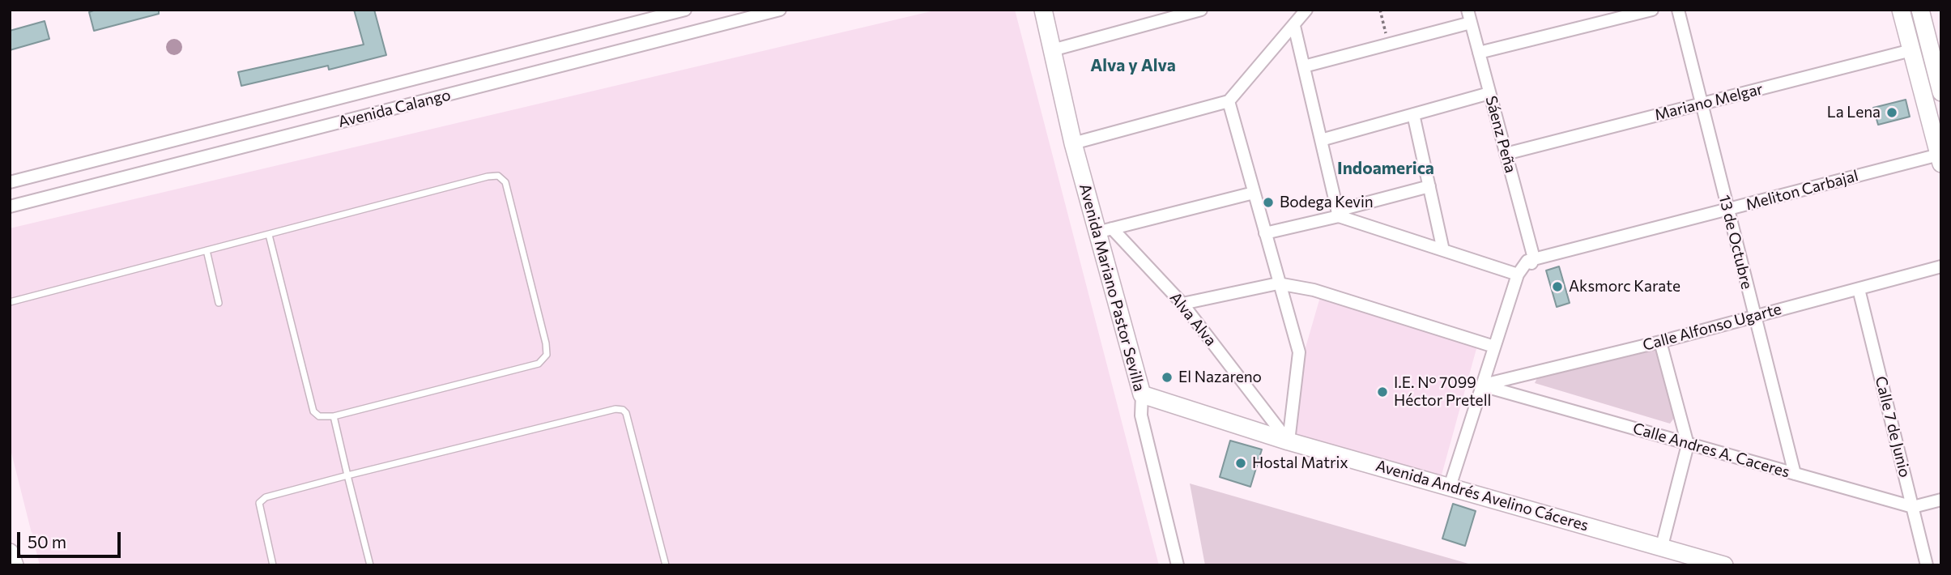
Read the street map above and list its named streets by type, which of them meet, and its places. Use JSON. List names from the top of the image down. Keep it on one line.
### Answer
{"streets":{"street":["Mariano Melgar","Avenida Calango","Sáenz Peña","Meliton Carbajal","13 de Octubre","Avenida Mariano Pastor Sevilla","Alva Alva","Calle Alfonso Ugarte","Calle 7 de Junio","Calle Andres A. Caceres","Avenida Andrés Avelino Cáceres"]},"crossings":[["Mariano Melgar","Sáenz Peña"],["Mariano Melgar","13 de Octubre"],["Sáenz Peña","Meliton Carbajal"],["Meliton Carbajal","13 de Octubre"],["13 de Octubre","Calle Alfonso Ugarte"],["13 de Octubre","Calle Andres A. Caceres"],["Avenida Mariano Pastor Sevilla","Alva Alva"],["Avenida Mariano Pastor Sevilla","Avenida Andrés Avelino Cáceres"],["Alva Alva","Avenida Andrés Avelino Cáceres"],["Calle Alfonso Ugarte","Calle 7 de Junio"],["Calle Alfonso Ugarte","Calle Andres A. Caceres"],["Calle 7 de Junio","Calle Andres A. Caceres"]],"districts":["Alva y Alva","Indoamerica"],"places":["La Lena","Bodega Kevin","Aksmorc Karate","El Nazareno","I.E. N° 7099 Héctor Pretell","Hostal Matrix"],"scale_bar":"50 m"}
